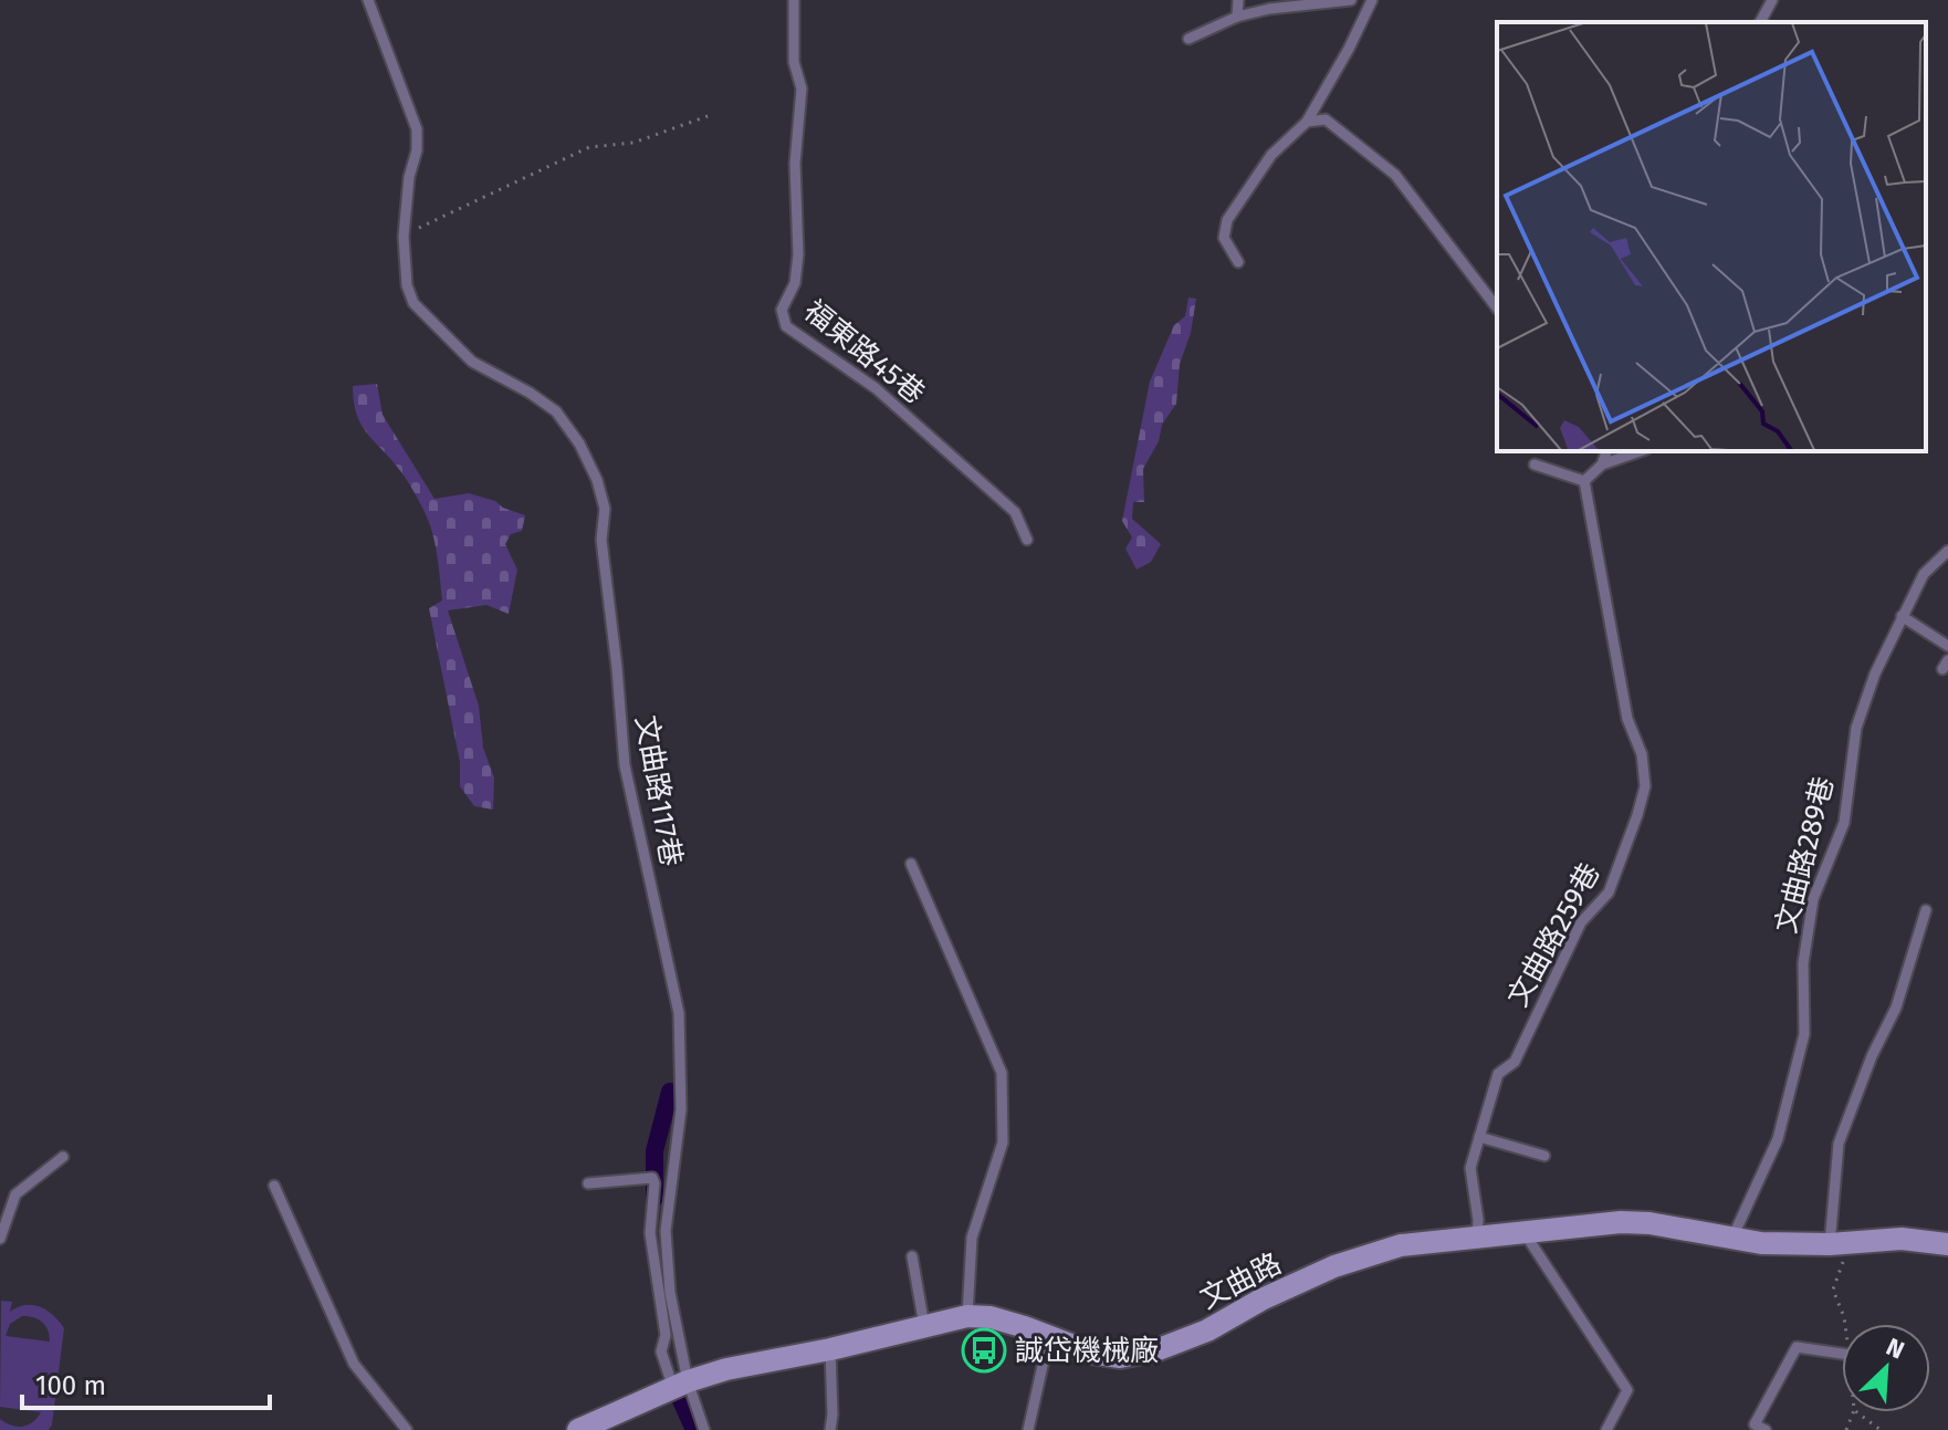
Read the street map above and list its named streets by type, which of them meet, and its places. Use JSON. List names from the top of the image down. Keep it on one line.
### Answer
{"streets":{"street":["文曲路"],"lane":["福東路45巷","文曲路117巷","文曲路289巷","文曲路259巷"]},"crossings":[["文曲路117巷","文曲路"],["文曲路289巷","文曲路"],["文曲路259巷","文曲路"]],"places":{"bus stop":["誠岱機械廠"]},"scale_bar":"100 m","north":"top right"}
